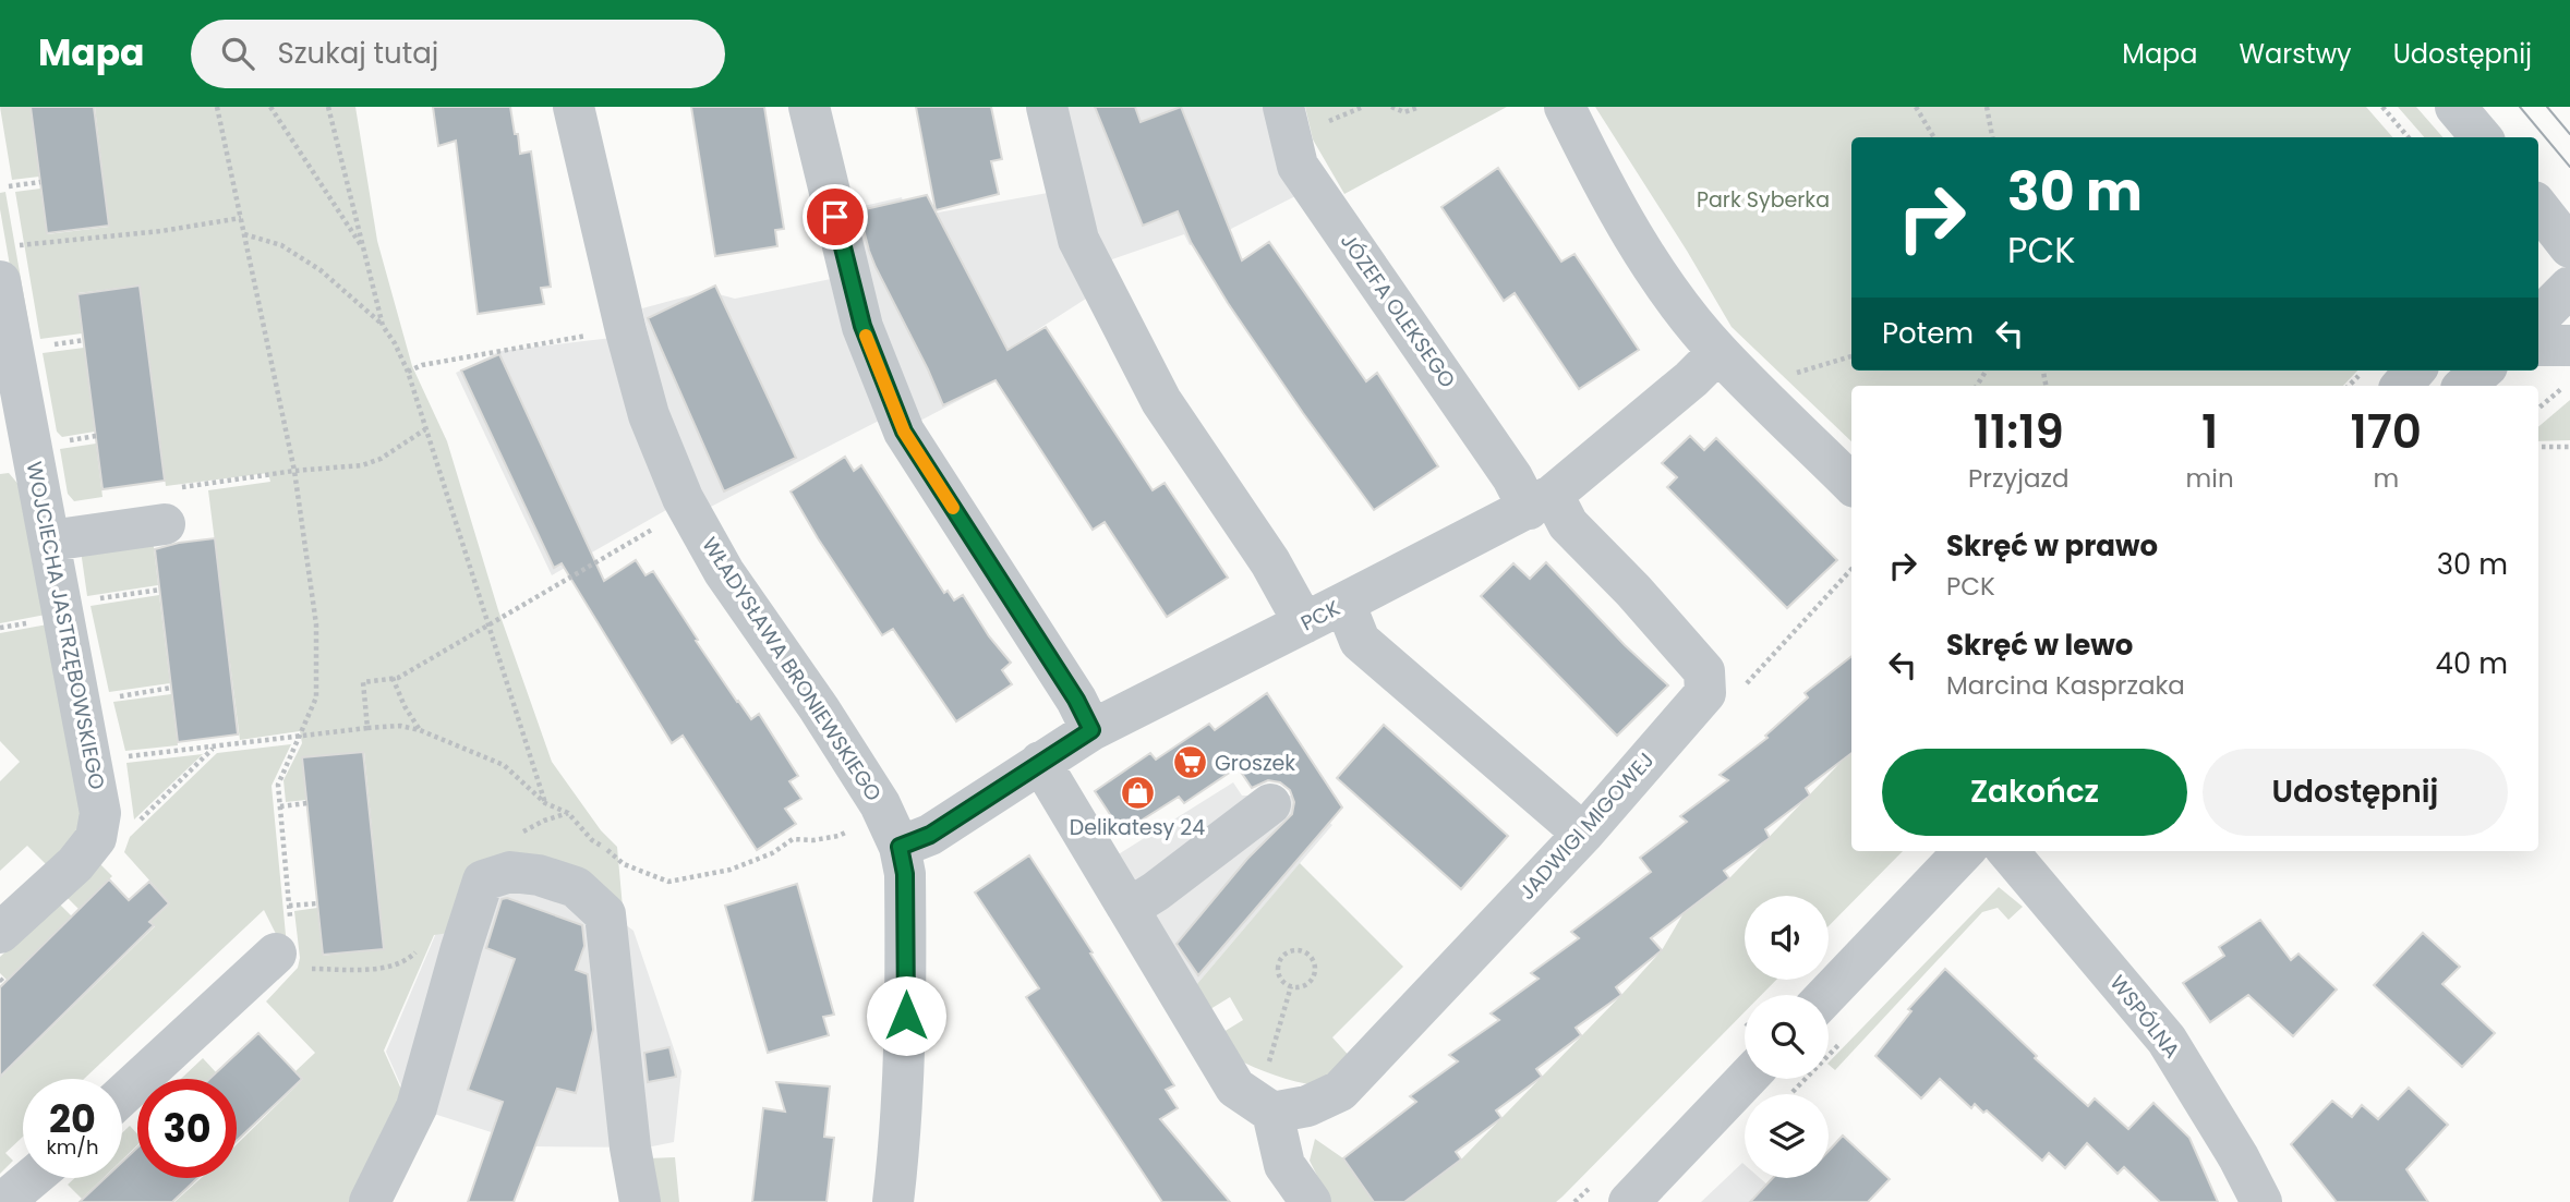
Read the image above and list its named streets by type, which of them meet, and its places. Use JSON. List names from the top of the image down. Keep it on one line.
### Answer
{"streets":{"street":["JÓZEFA OLEKSEGO","PCK","WOJCIECHA JASTRZĘBOWSKIEGO","WŁADYSŁAWA BRONIEWSKIEGO","JADWIGI MIGOWEJ","WSPÓLNA"]},"crossings":[["JÓZEFA OLEKSEGO","PCK"],["JÓZEFA OLEKSEGO","JADWIGI MIGOWEJ"],["PCK","WŁADYSŁAWA BRONIEWSKIEGO"],["PCK","JADWIGI MIGOWEJ"]],"parks":["Park Syberka"],"places":{"supermarket":["Groszek"],"shop":["Delikatesy 24"]},"page":{"header":"Mapa","search":"Szukaj tutaj","nav":["Mapa","Warstwy","Udostępnij"],"turn":["30 m","PCK"],"then":"Potem","eta":["11:19","Przyjazd","1","min","170","m"],"list":[{"name":"Skręć w prawo","note":"PCK","value":"30 m"},{"name":"Skręć w lewo","note":"Marcina Kasprzaka","value":"40 m"}],"buttons":["Zakończ","Udostępnij"],"speed":"20 km/h","limit":"30"}}
